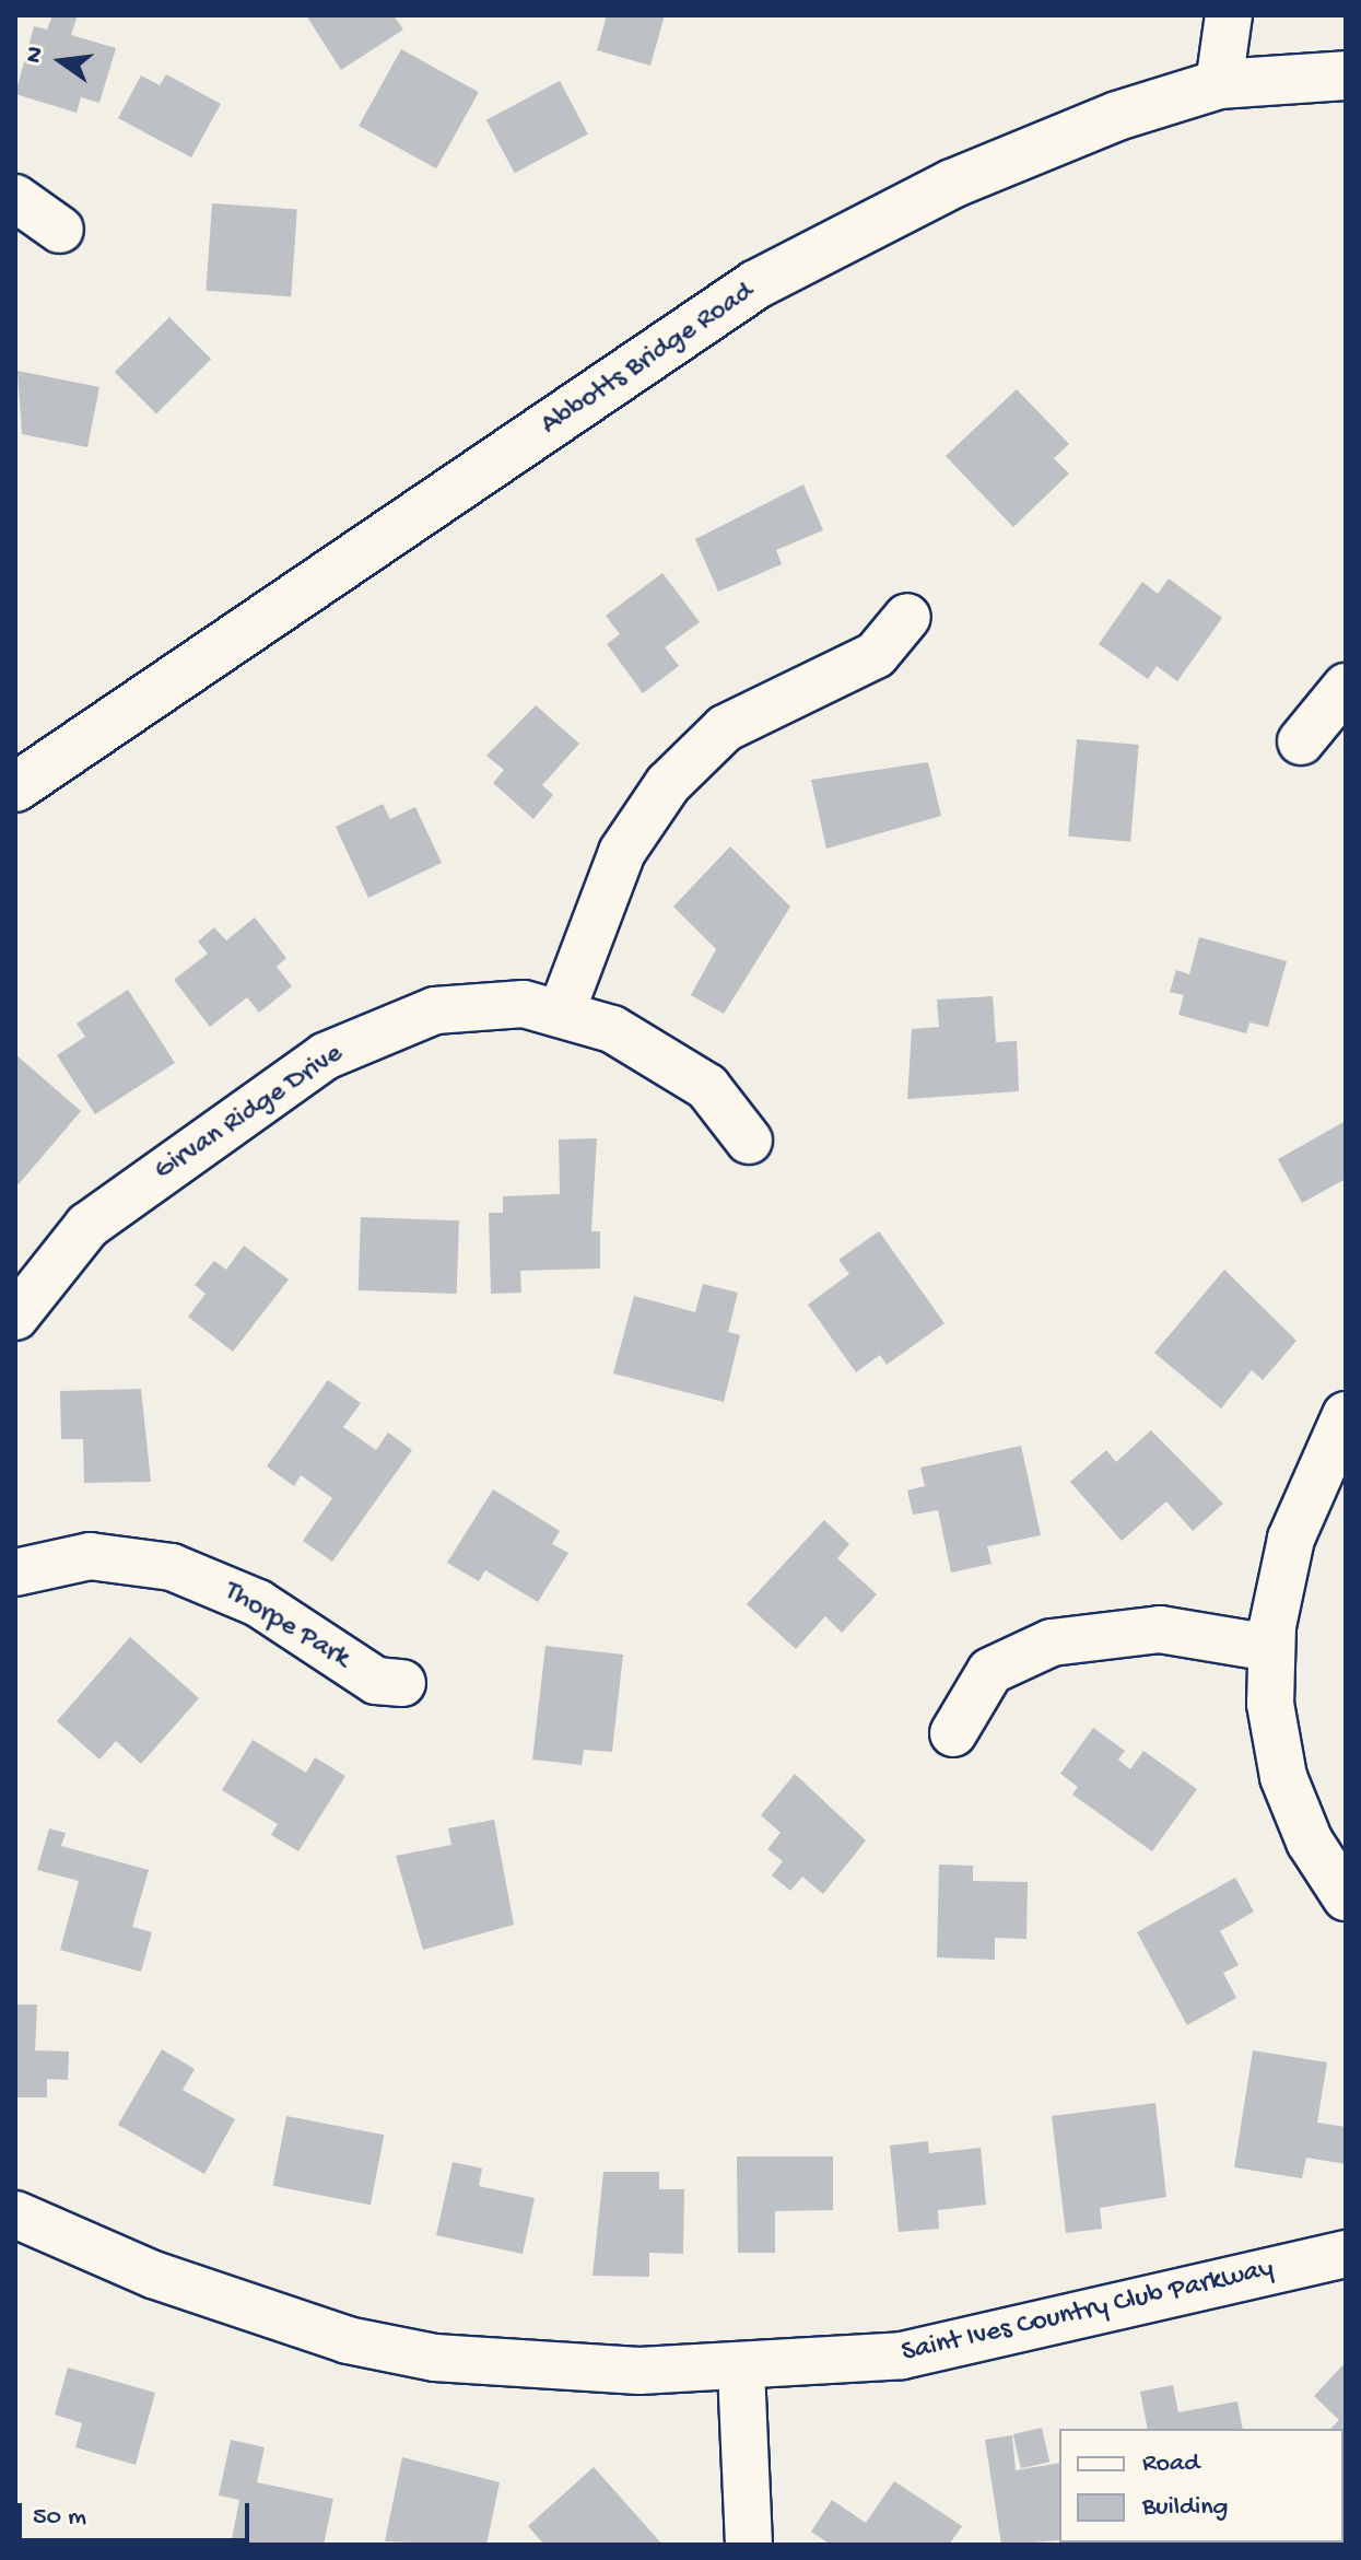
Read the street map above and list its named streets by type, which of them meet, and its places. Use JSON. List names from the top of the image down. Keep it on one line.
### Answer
{"streets":{"main road":["Abbotts Bridge Road"],"street":["Girvan Ridge Drive","Thorpe Park","Saint Ives Country Club Parkway"]},"legend":["Road","Building"],"scale_bar":"50 m","north":"left"}
